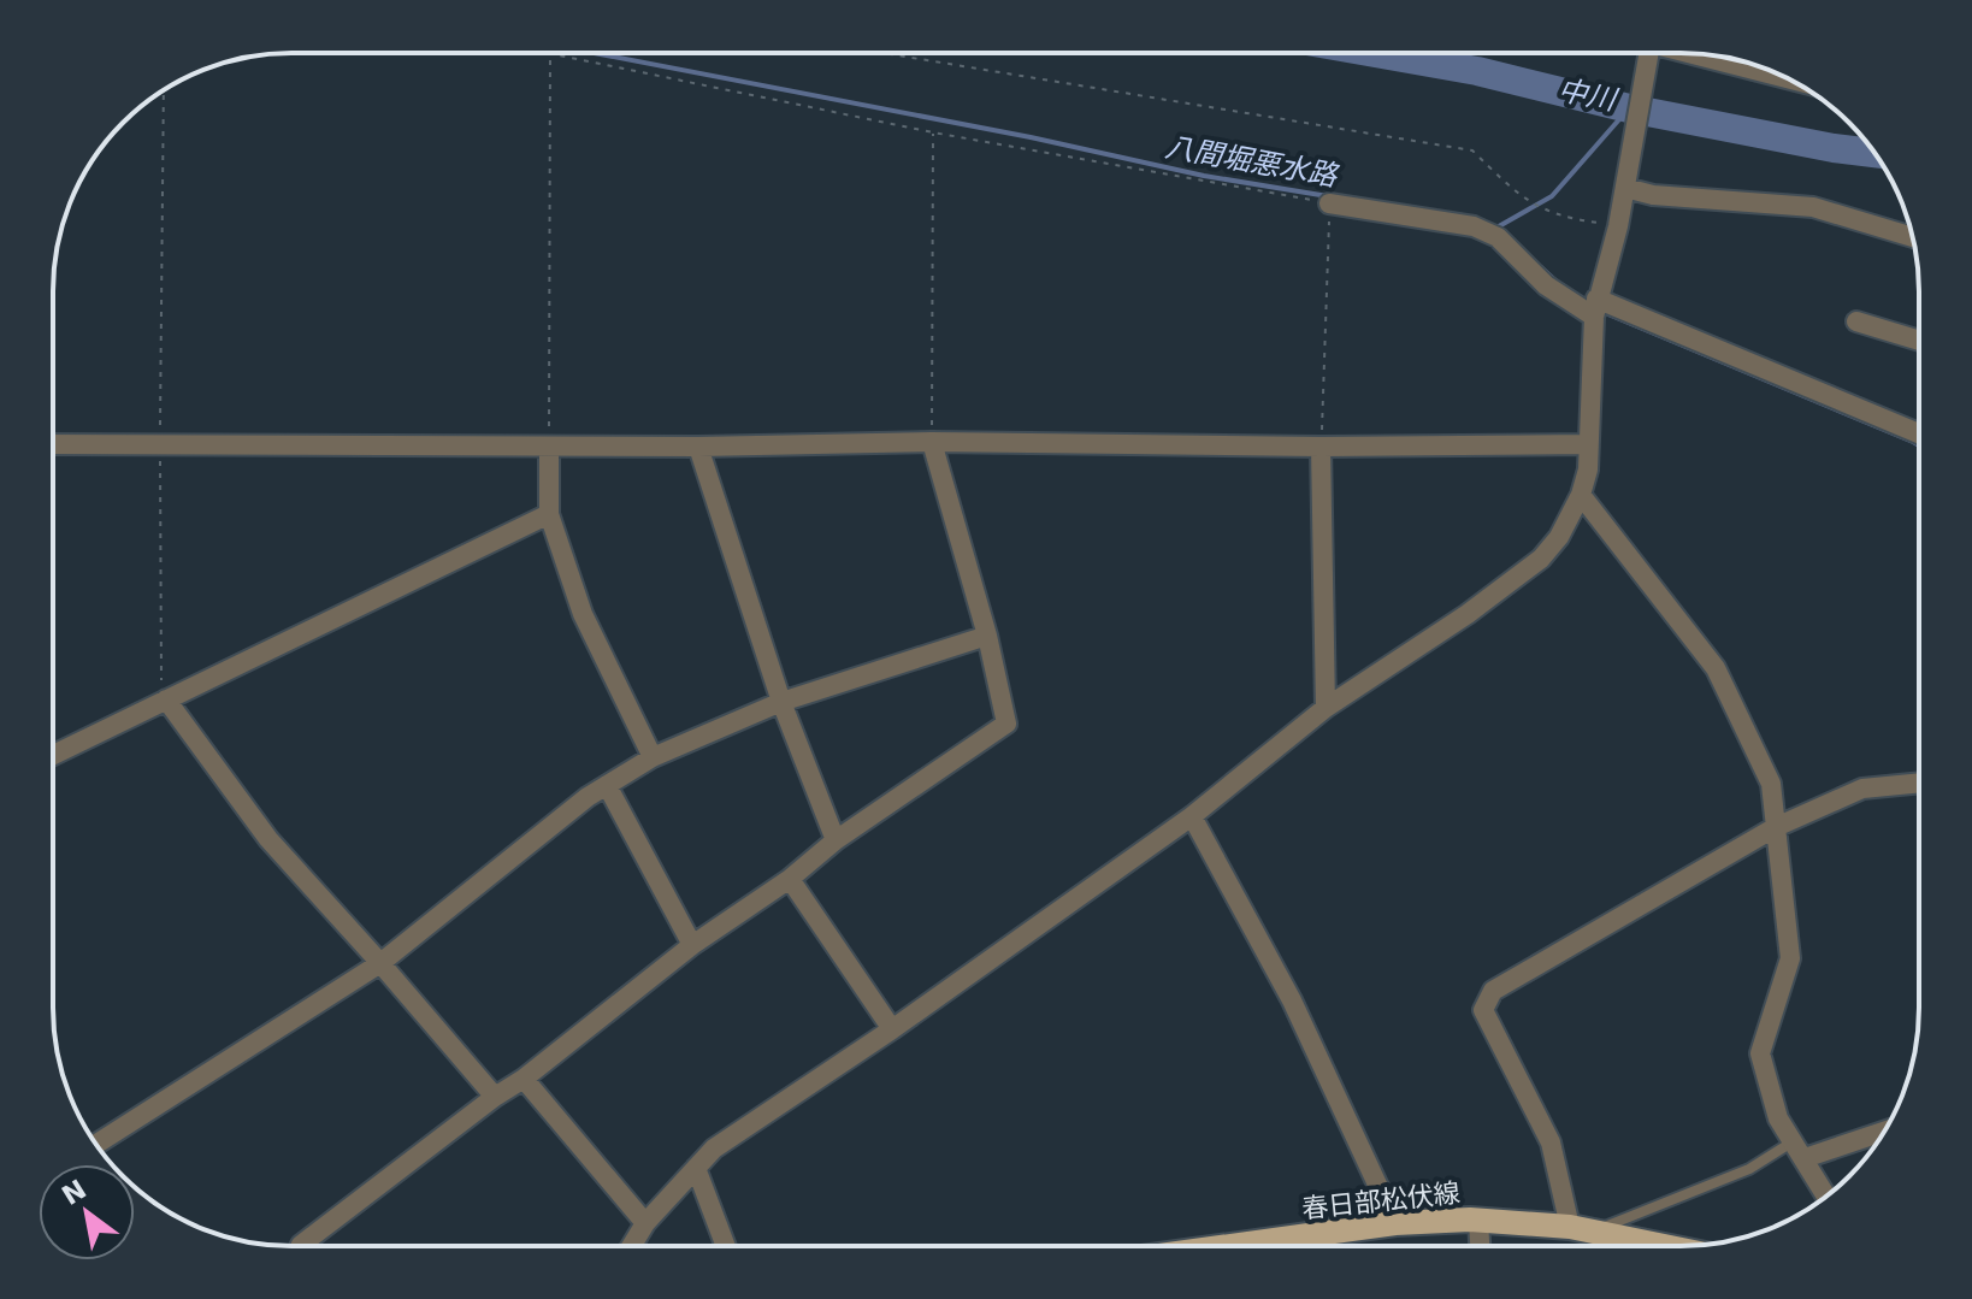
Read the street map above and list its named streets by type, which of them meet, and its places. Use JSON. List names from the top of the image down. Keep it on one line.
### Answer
{"streets":{"main road":["春日部松伏線"]},"water":["中川","八間堀悪水路"],"north":"top left"}
